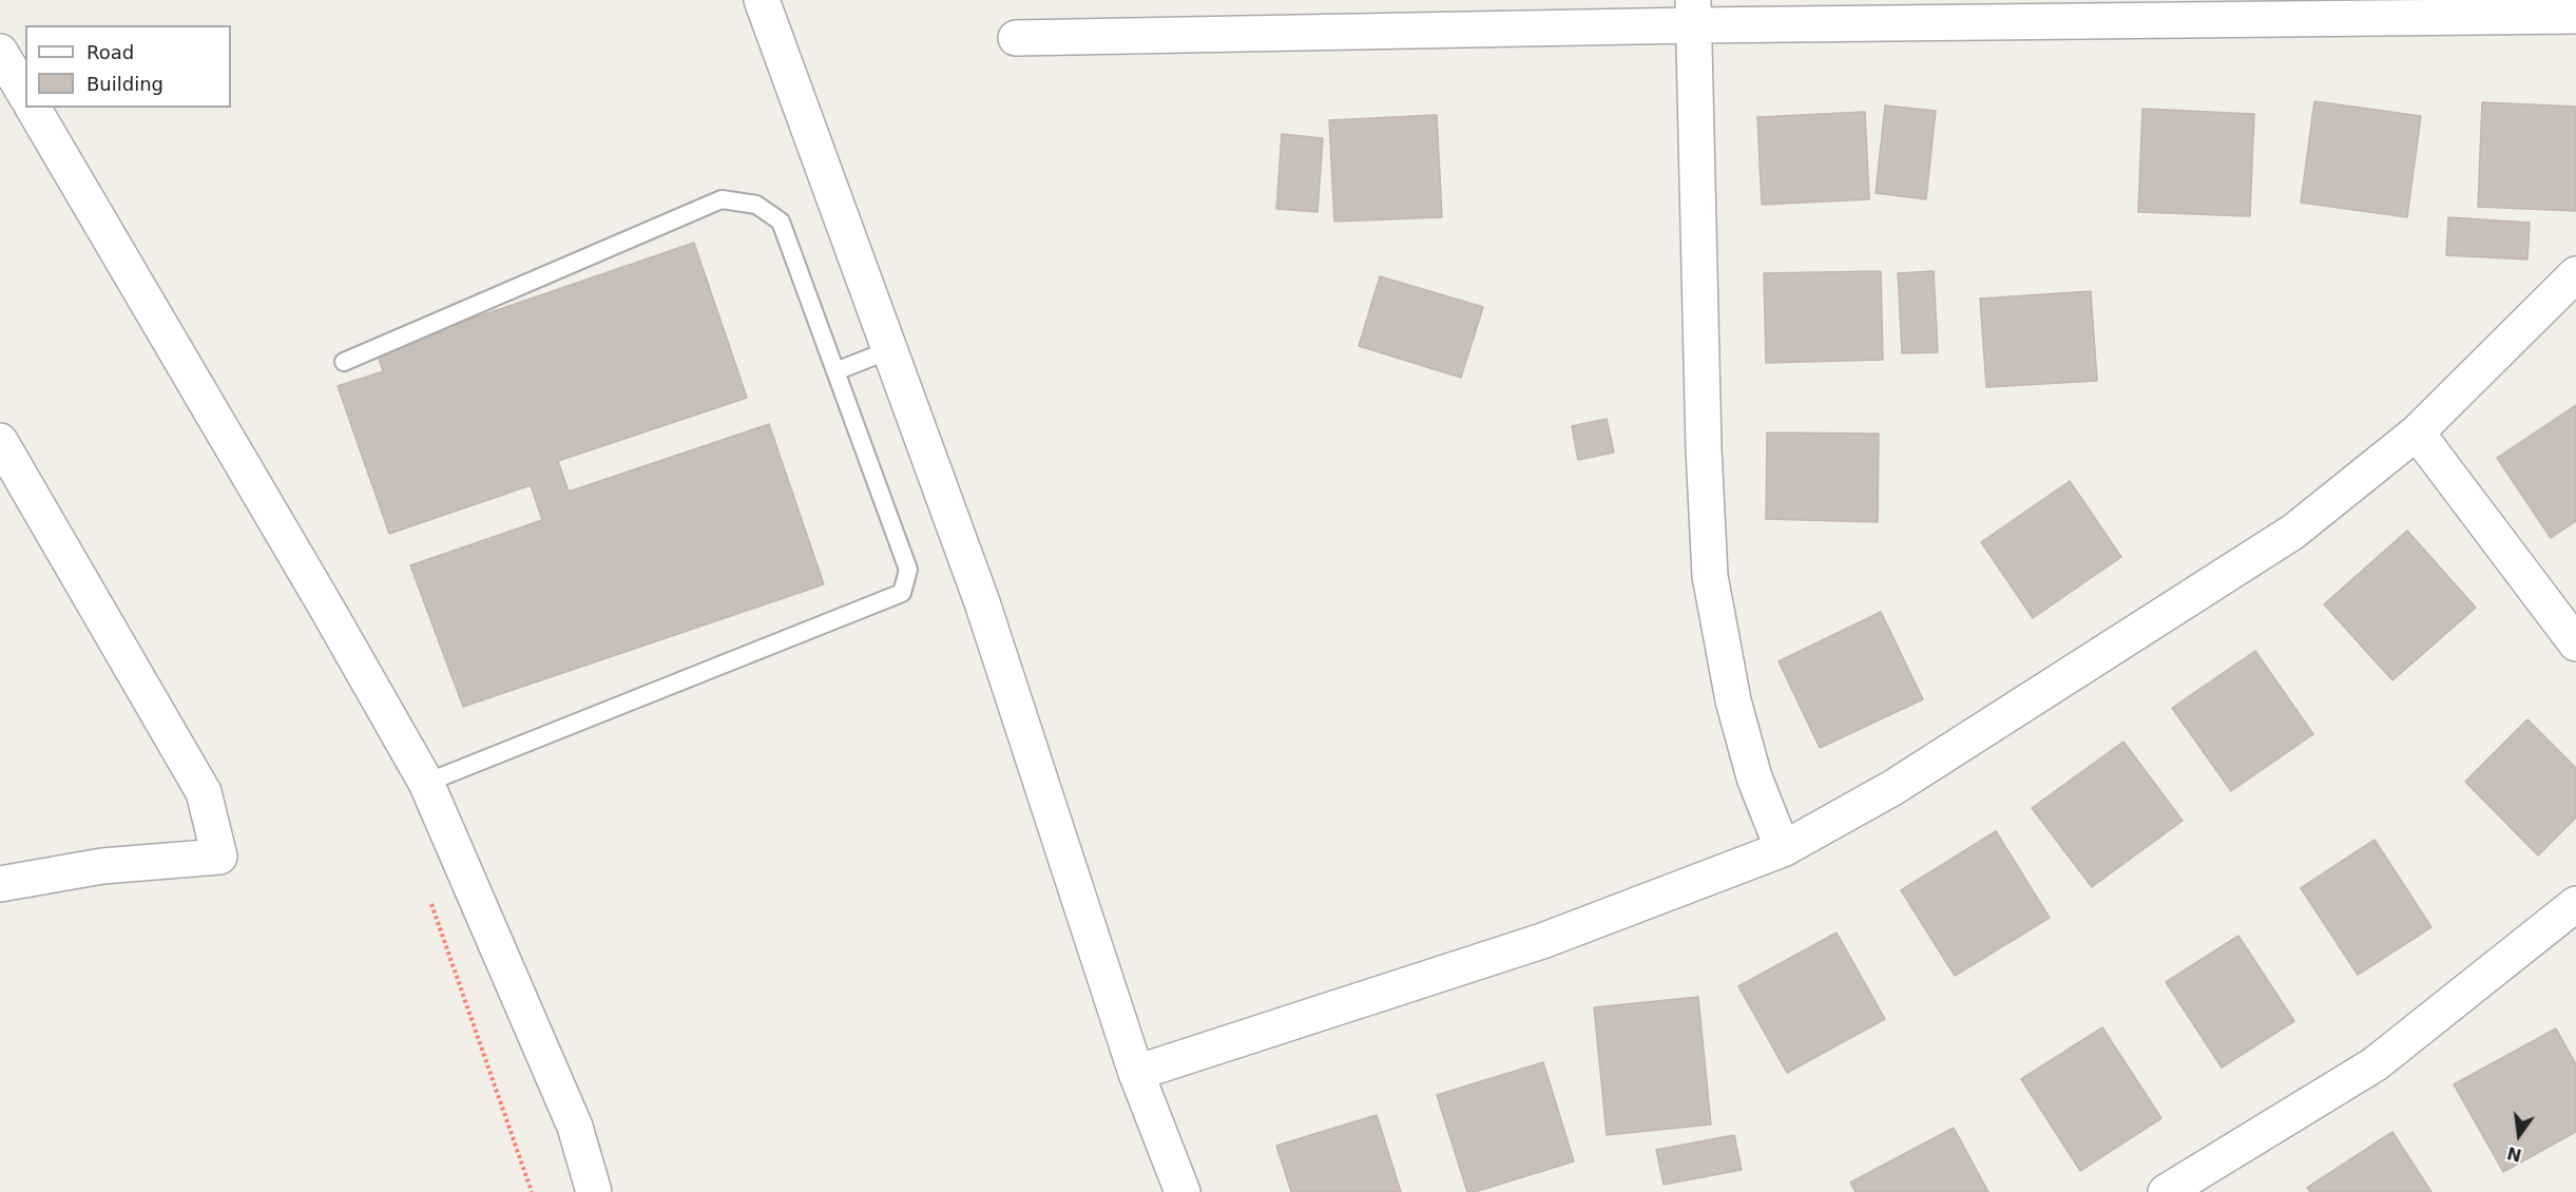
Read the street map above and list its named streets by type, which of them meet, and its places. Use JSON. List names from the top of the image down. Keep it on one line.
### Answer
{"legend":["Road","Building"],"north":"bottom"}
